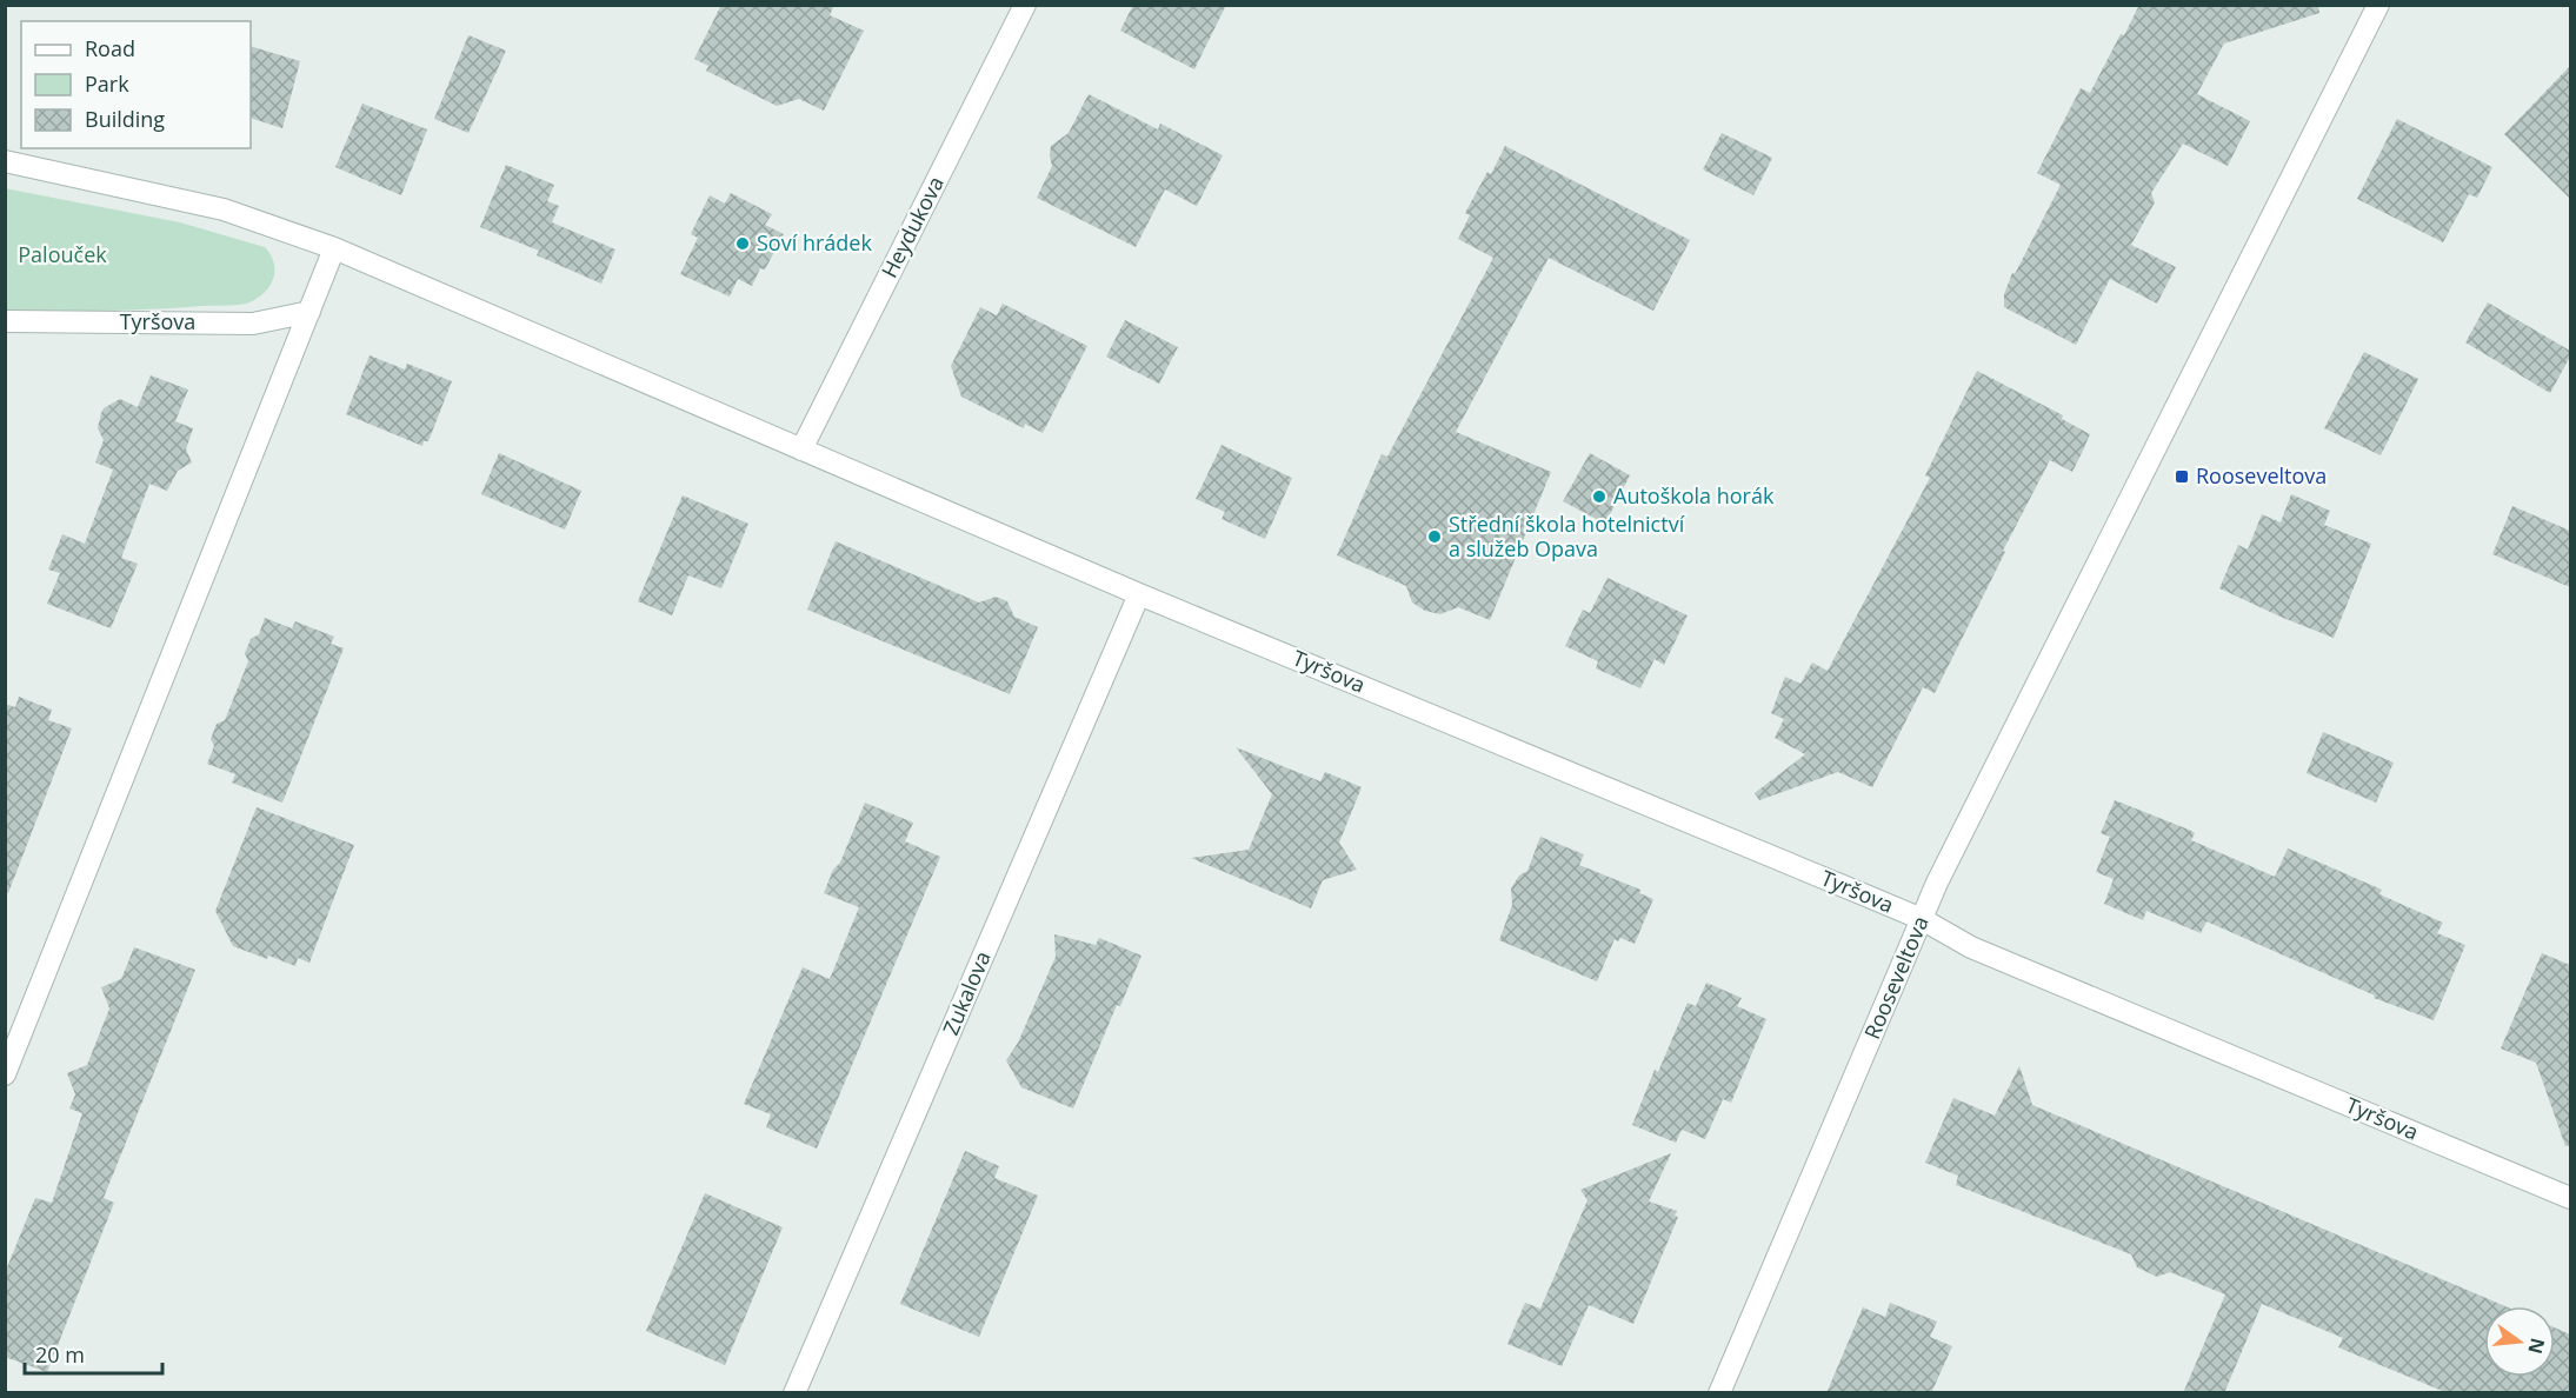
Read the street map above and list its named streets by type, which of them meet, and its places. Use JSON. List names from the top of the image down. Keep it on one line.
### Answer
{"streets":{"street":["Heydukova","Tyršova","Rooseveltova","Zukalova"]},"crossings":[["Heydukova","Tyršova"],["Tyršova","Rooseveltova"],["Tyršova","Zukalova"]],"parks":["Palouček"],"places":{"other":["Soví hrádek","Autoškola horák","Střední škola hotelnictví a služeb Opava"],"transit":["Rooseveltova"]},"legend":["Road","Park","Building"],"scale_bar":"20 m","north":"right"}
